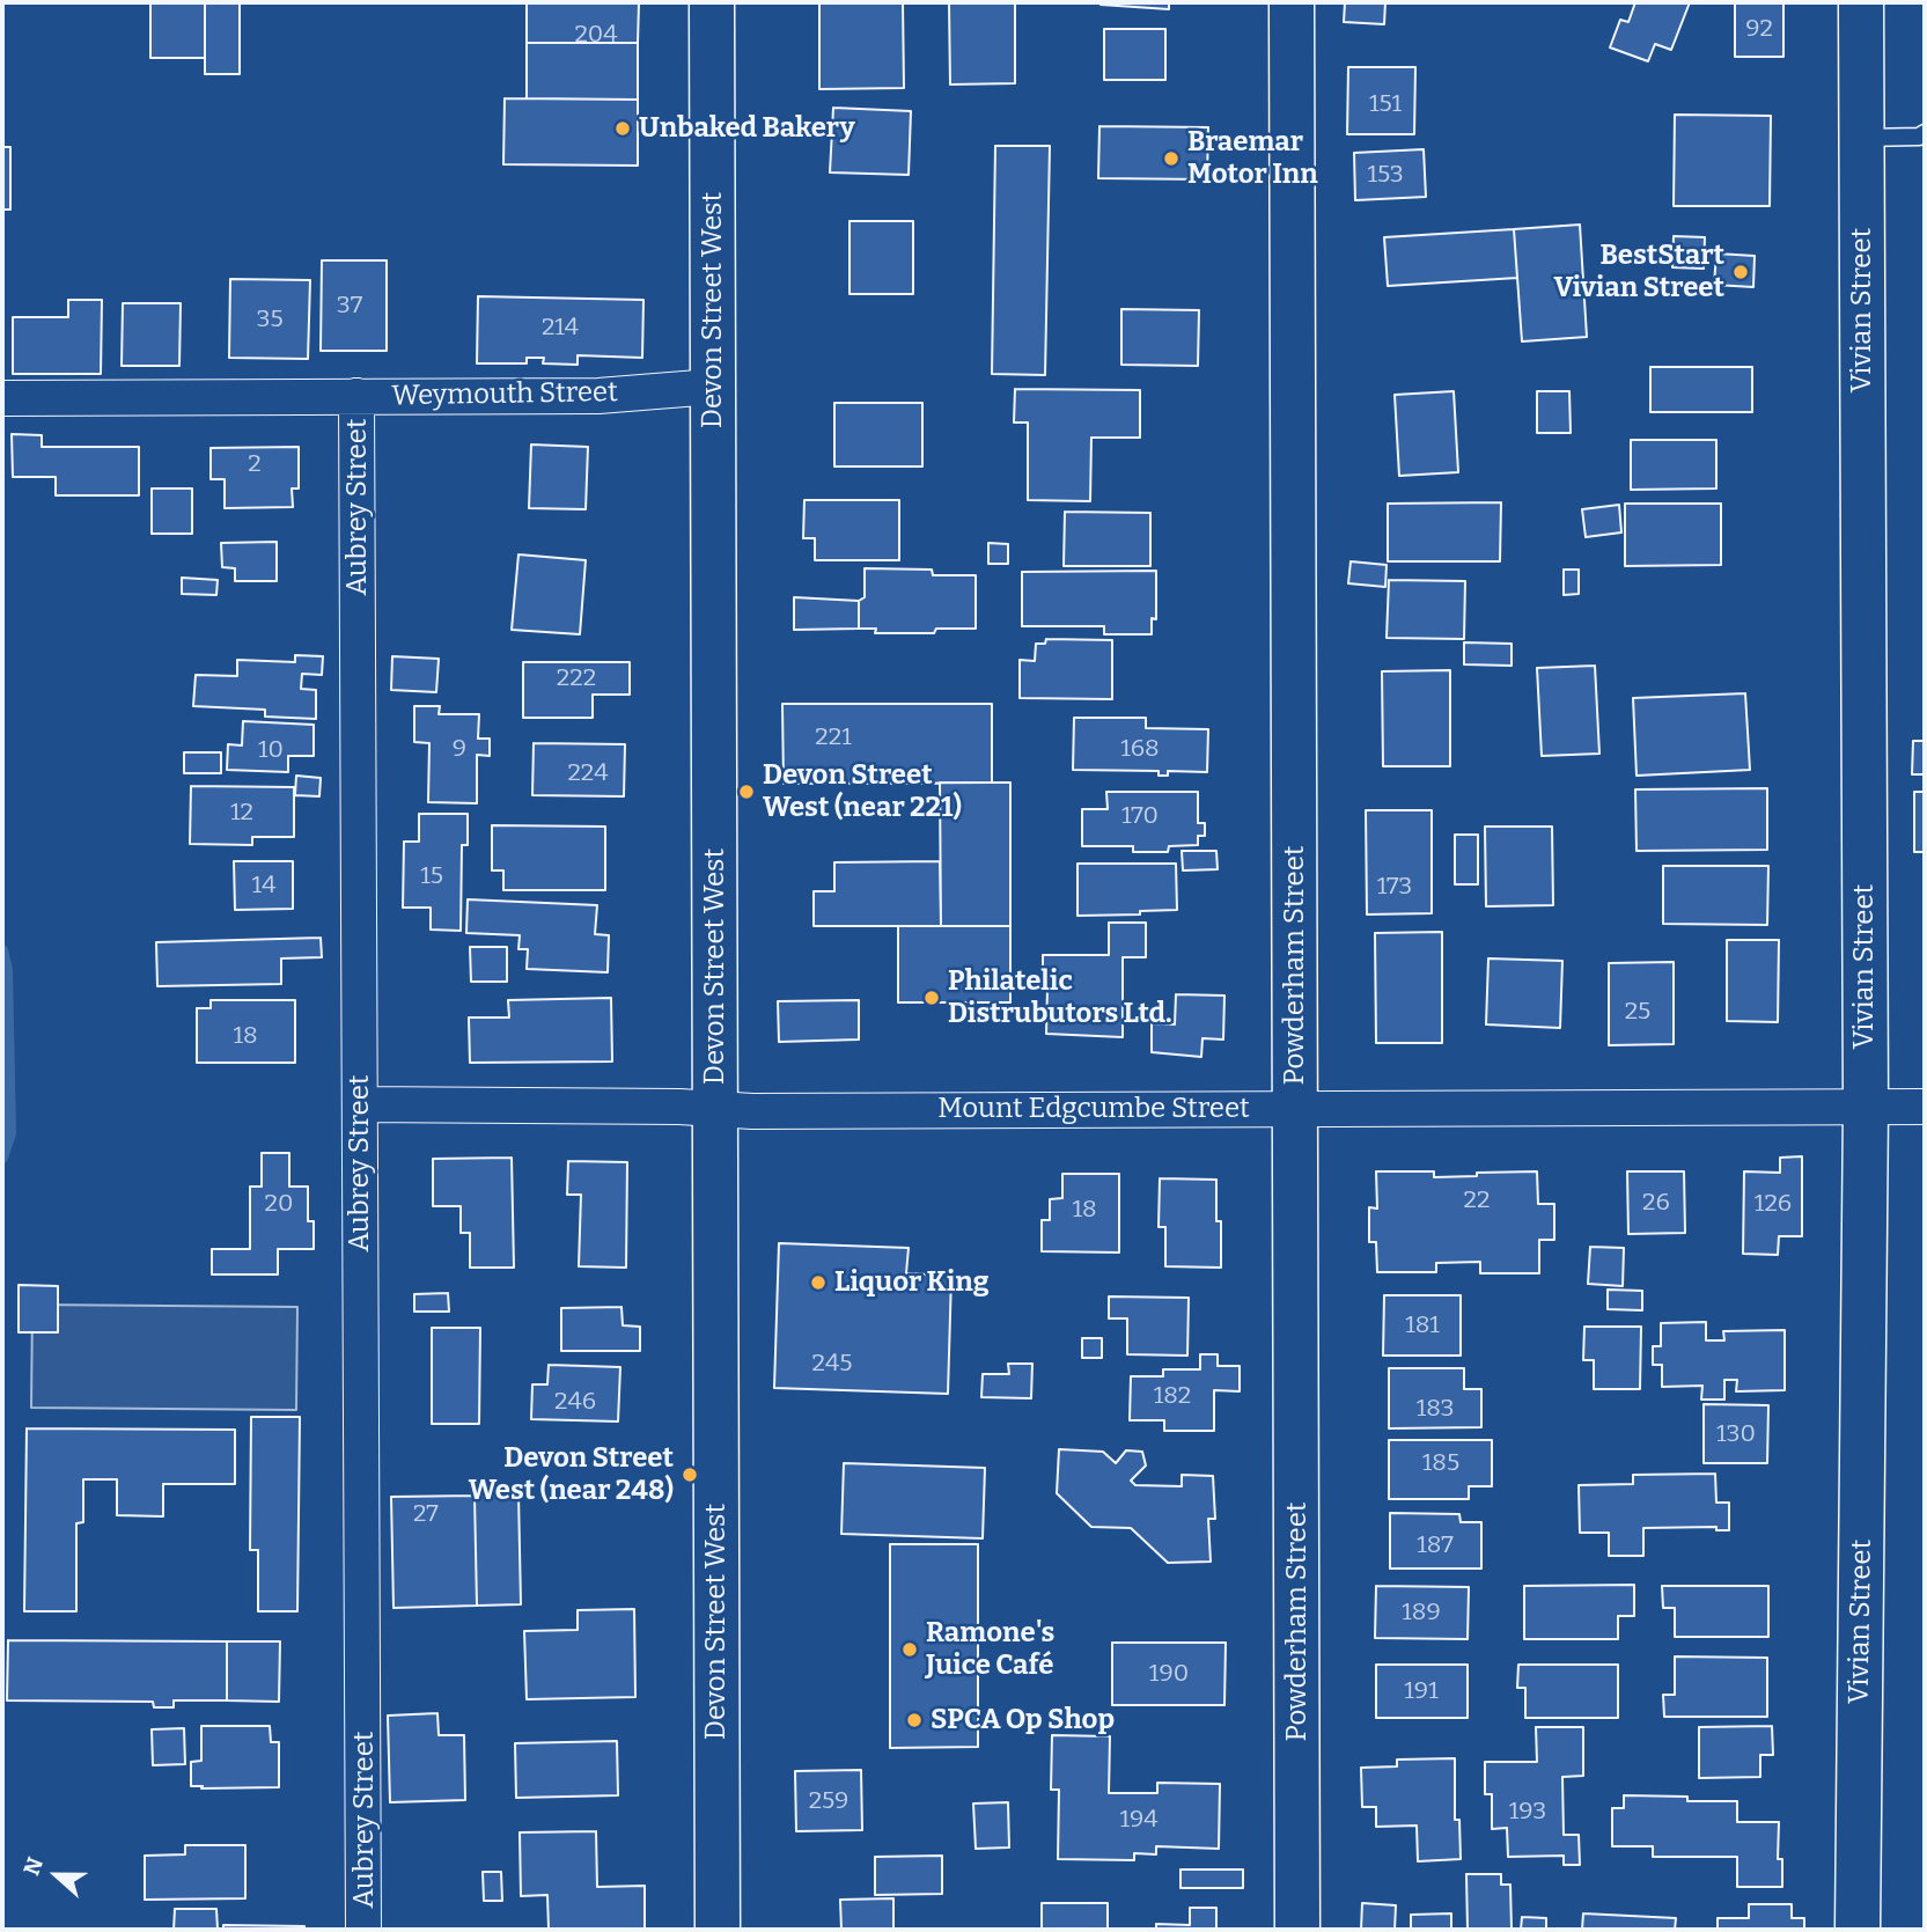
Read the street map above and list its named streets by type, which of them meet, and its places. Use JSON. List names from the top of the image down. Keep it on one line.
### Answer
{"streets":{"main road":["Devon Street West","Vivian Street","Powderham Street"],"street":["Weymouth Street","Aubrey Street","Mount Edgcumbe Street"]},"crossings":[["Devon Street West","Weymouth Street"],["Devon Street West","Mount Edgcumbe Street"],["Vivian Street","Mount Edgcumbe Street"],["Weymouth Street","Aubrey Street"],["Aubrey Street","Mount Edgcumbe Street"],["Powderham Street","Mount Edgcumbe Street"]],"places":["Unbaked Bakery","Braemar Motor Inn","BestStart Vivian Street","Devon Street West (near 221)","Philatelic Distrubutors Ltd.","Liquor King","Devon Street West (near 248)","Ramone's Juice Café","SPCA Op Shop"],"house_numbers":["92","204","151","153","37","35","214","2","222","221","9","168","10","224","12","170","15","14","173","25","18","22","26","20","126","18","181","245","182","246","183","130","185","27","187","189","190","191","259","193","194"],"north":"left"}
